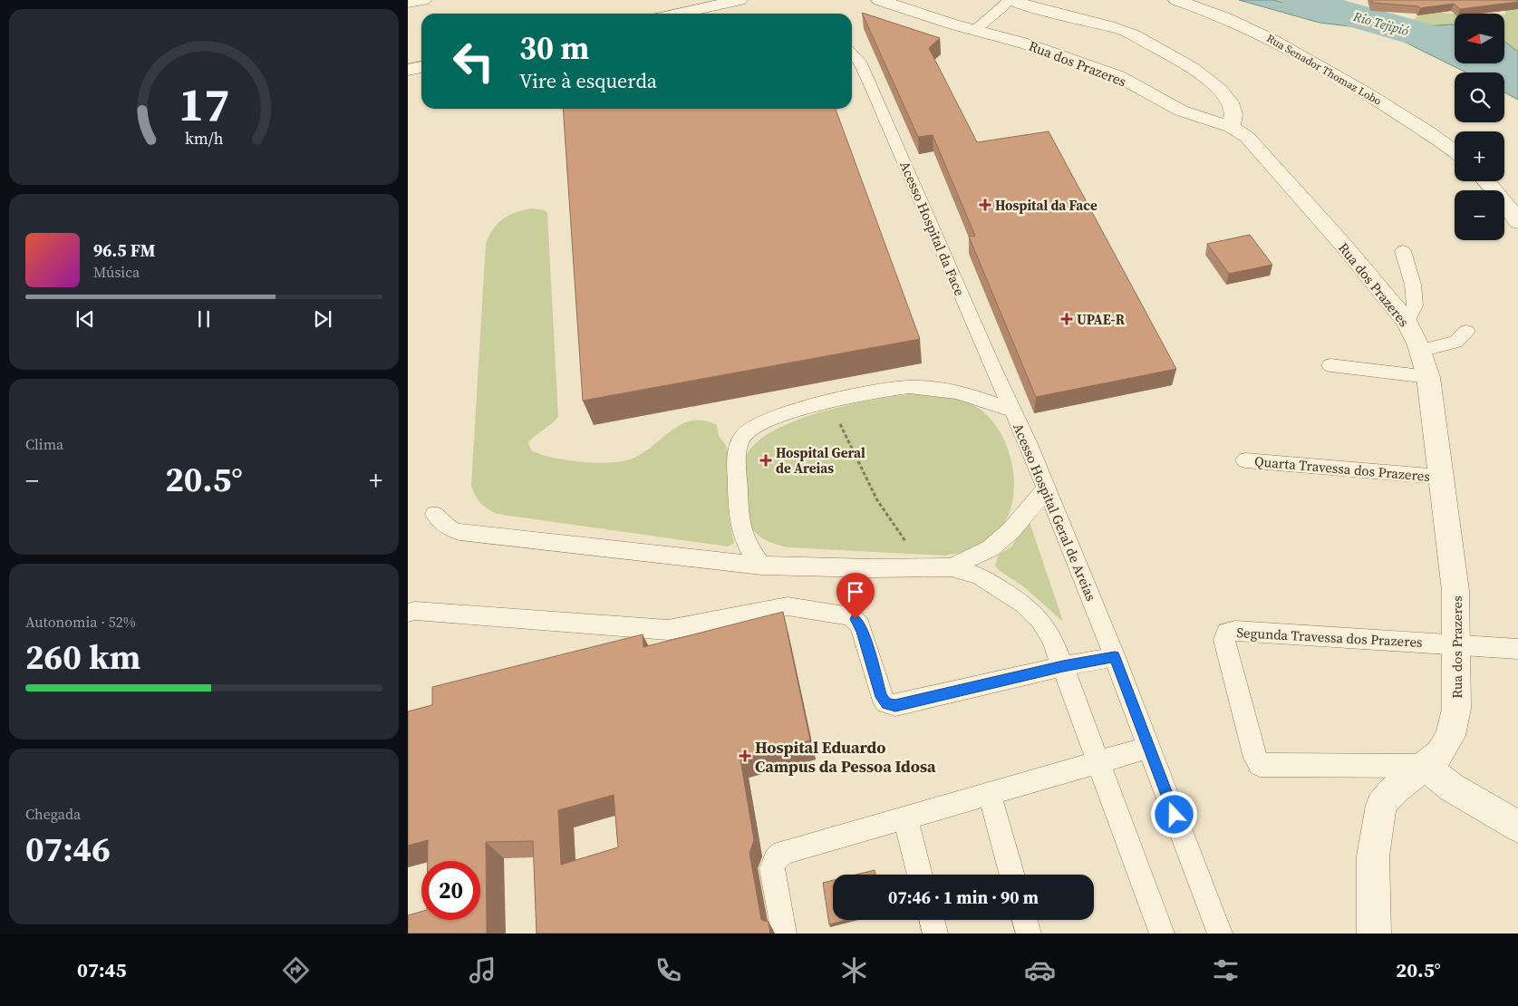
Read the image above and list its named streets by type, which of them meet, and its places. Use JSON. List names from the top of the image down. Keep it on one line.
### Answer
{"streets":{"street":["Rua dos Prazeres","Rua Senador Thomaz Lobo"],"lane":["Acesso Hospital da Face","Quarta Travessa dos Prazeres","Acesso Hospital Geral de Areias","Segunda Travessa dos Prazeres"]},"crossings":[["Rua dos Prazeres","Quarta Travessa dos Prazeres"],["Rua dos Prazeres","Segunda Travessa dos Prazeres"],["Acesso Hospital da Face","Acesso Hospital Geral de Areias"]],"water":["Rio Tejipió"],"places":{"health":["Hospital da Face","UPAE-R","Hospital Geral de Areias","Hospital Eduardo Campus da Pessoa Idosa"]},"north":"left","page":{"map_buttons":["+","−"],"turn":["30 m","Vire à esquerda"],"song":["96.5 FM","Música"],"tile":["Clima",["Autonomia · 52%","260 km"],["Chegada","07:46"]],"heat":["−","20.5°","+"],"limit":"20","trip":"07:46 · 1 min · 90 m","tabs":["07:45","20.5°"],"gauge":["17","km/h"]}}
